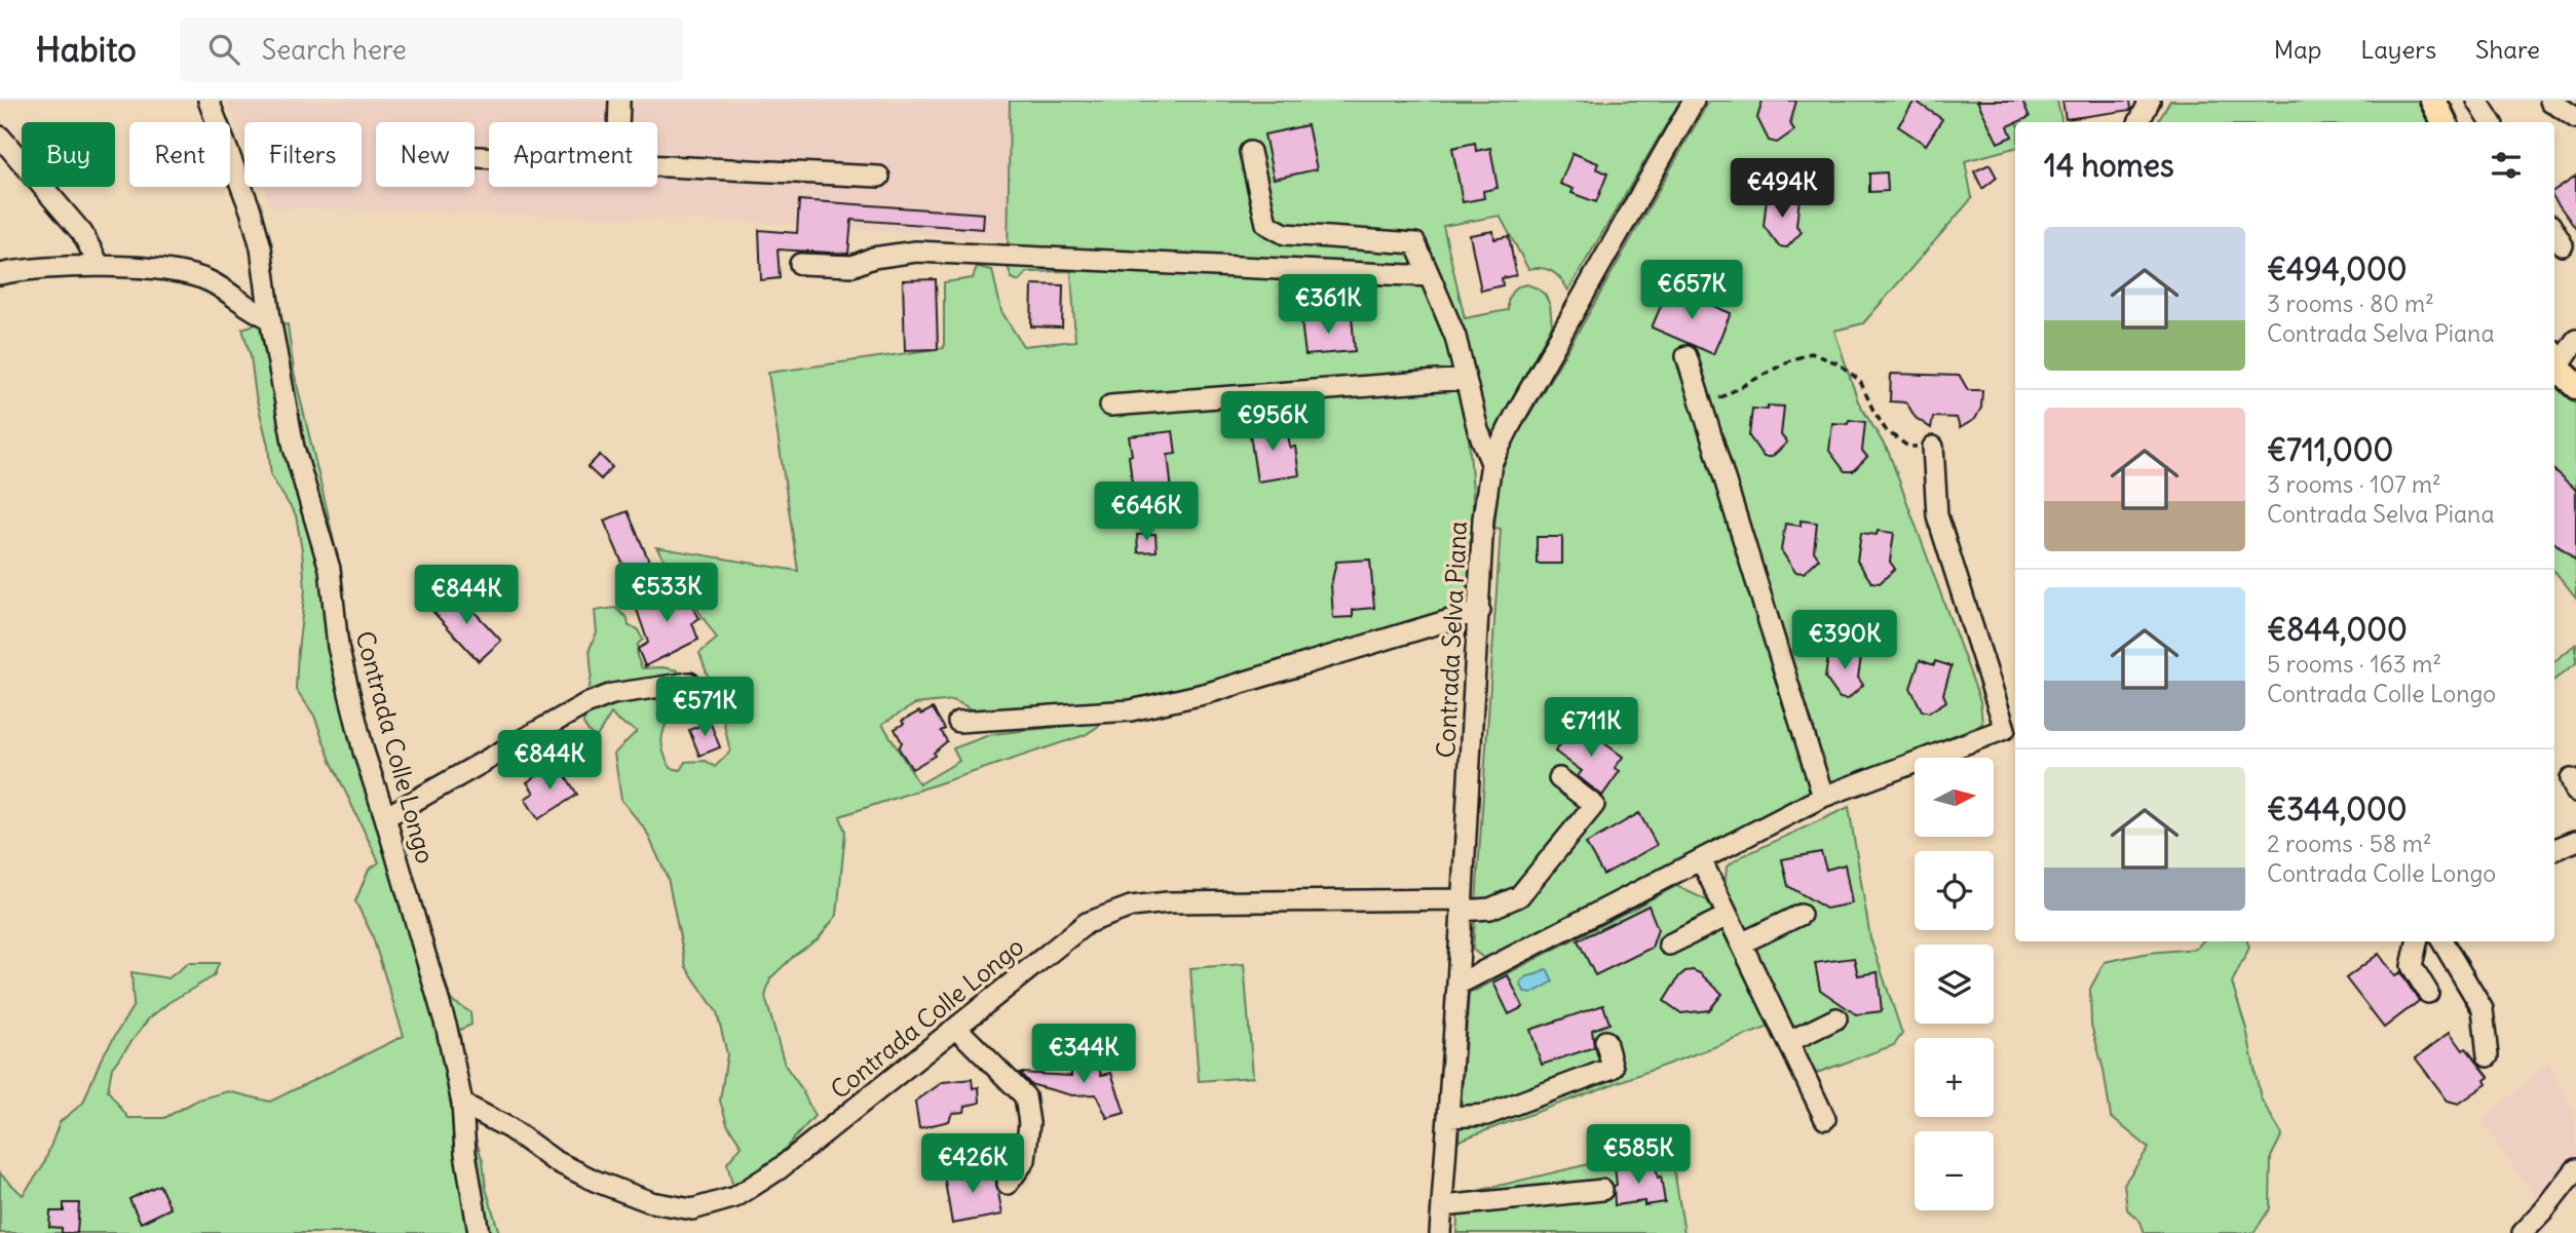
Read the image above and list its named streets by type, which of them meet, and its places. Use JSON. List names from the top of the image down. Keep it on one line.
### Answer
{"streets":{"street":["Contrada Selva Piana","Contrada Colle Longo"]},"crossings":[["Contrada Selva Piana","Contrada Colle Longo"]],"north":"right","page":{"header":"Habito","search":"Search here","nav":["Map","Layers","Share"],"chip":["Buy","Rent","Filters","New","Apartment"],"heading":"14 homes","price":["€494K","€657K","€361K","€956K","€646K","€533K","€844K","€390K","€571K","€711K","€844K","€344K","€585K","€426K"],"list":[{"name":"€494,000","note":"3 rooms · 80 m² · Contrada Selva Piana"},{"name":"€711,000","note":"3 rooms · 107 m² · Contrada Selva Piana"},{"name":"€844,000","note":"5 rooms · 163 m² · Contrada Colle Longo"},{"name":"€344,000","note":"2 rooms · 58 m² · Contrada Colle Longo"}],"map_buttons":["+","−"]}}
